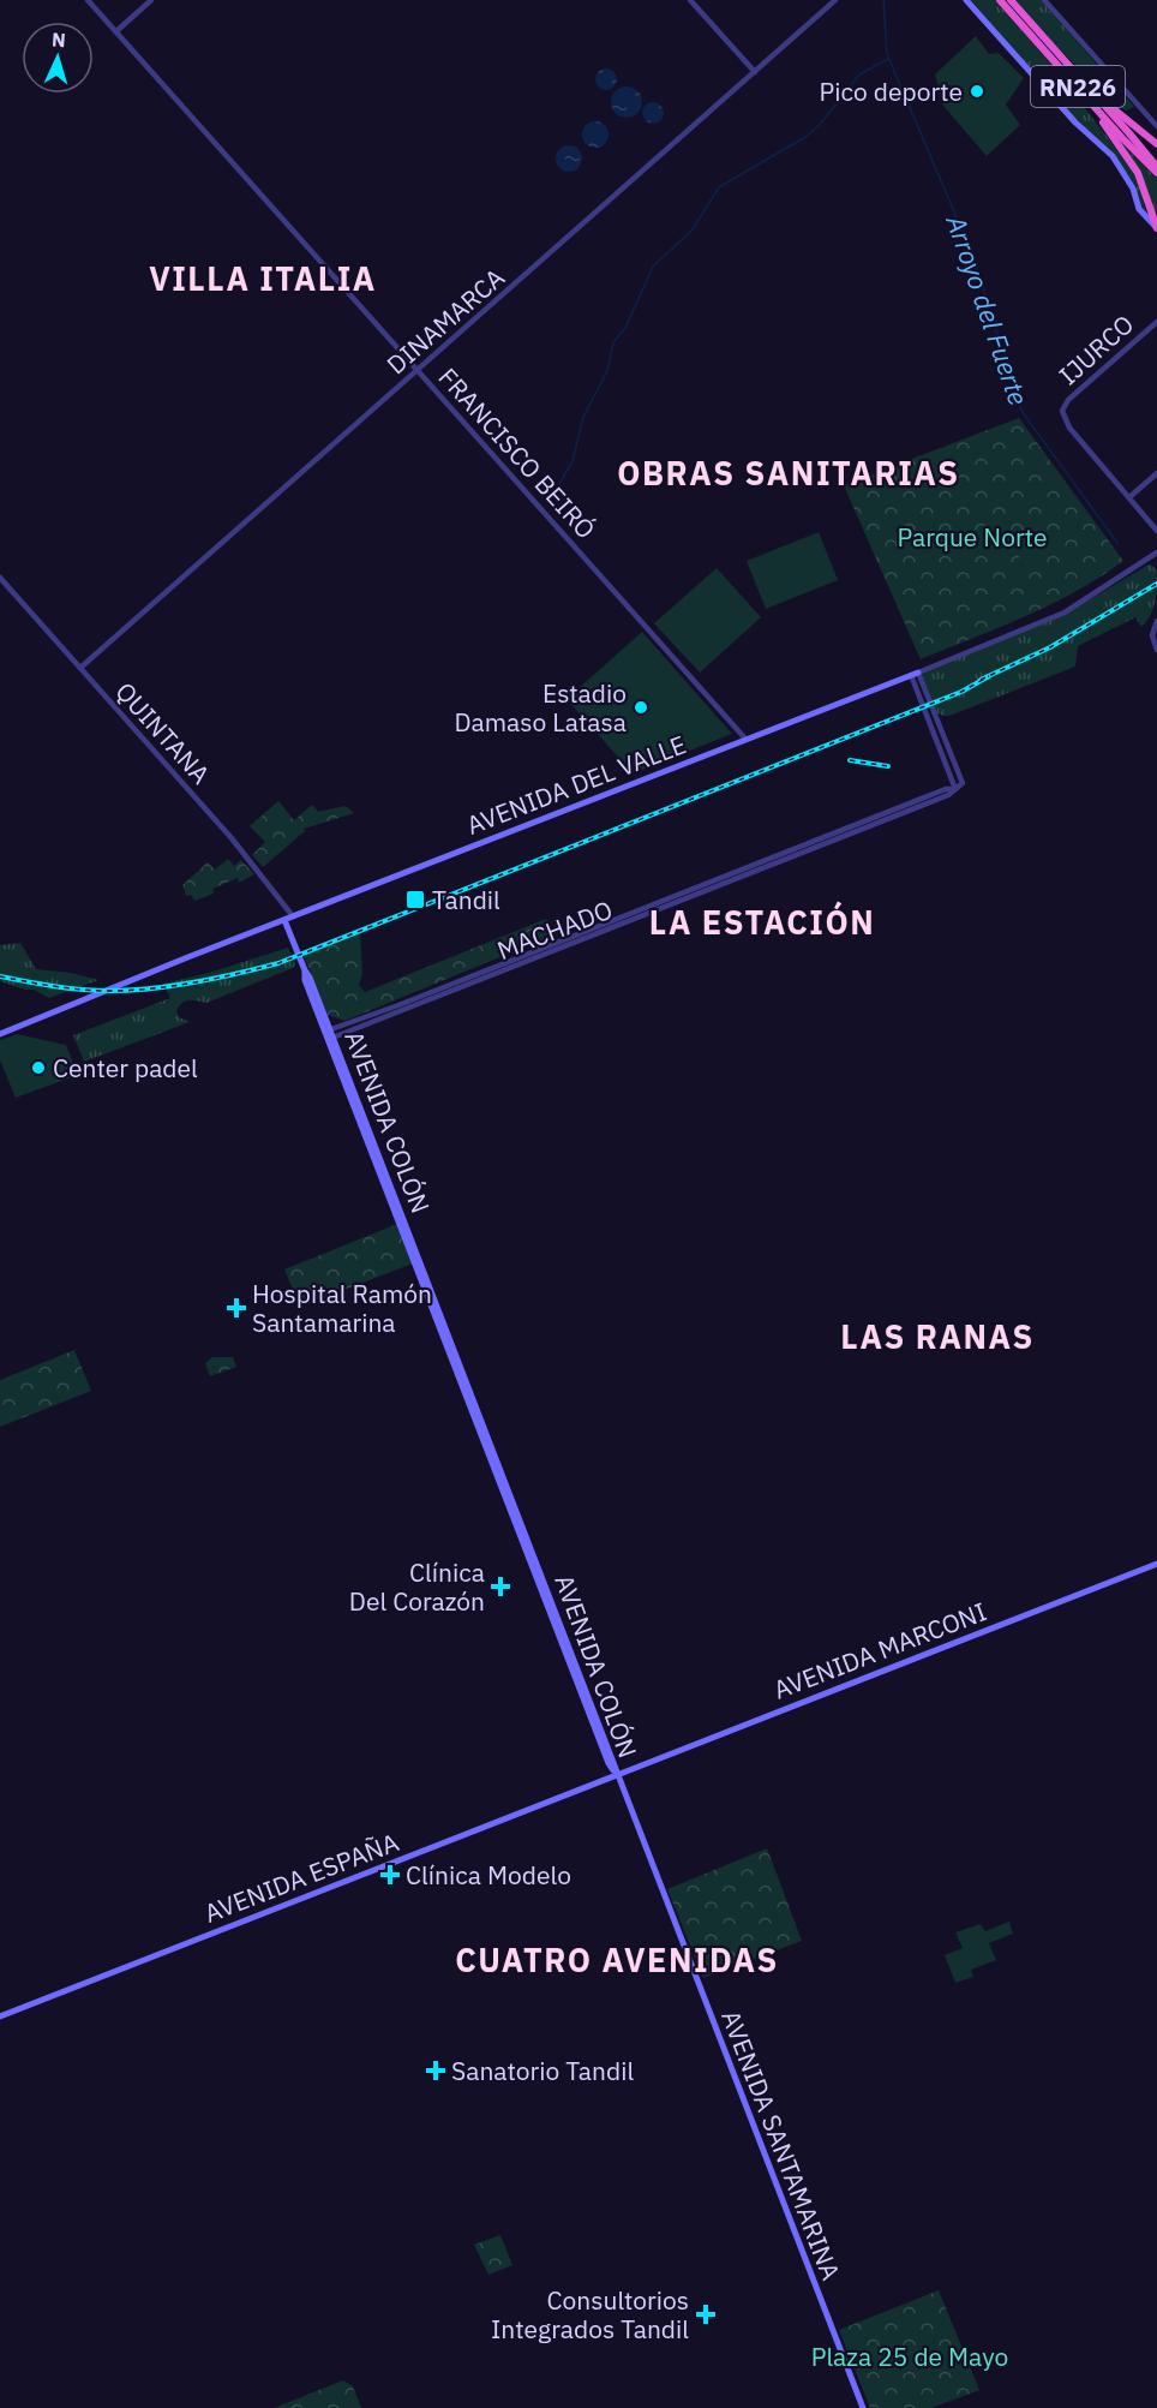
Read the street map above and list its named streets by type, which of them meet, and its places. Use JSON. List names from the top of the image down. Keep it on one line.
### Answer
{"streets":{"highway":["RN226"],"main road":["AVENIDA DEL VALLE","AVENIDA COLÓN","AVENIDA MARCONI","AVENIDA ESPAÑA","AVENIDA SANTAMARINA"],"street":["DINAMARCA","IJURCO","FRANCISCO BEIRÓ","QUINTANA","MACHADO"]},"crossings":[["DINAMARCA","FRANCISCO BEIRÓ"],["DINAMARCA","QUINTANA"],["FRANCISCO BEIRÓ","AVENIDA DEL VALLE"],["QUINTANA","AVENIDA DEL VALLE"],["AVENIDA DEL VALLE","MACHADO"],["AVENIDA DEL VALLE","AVENIDA COLÓN"],["MACHADO","AVENIDA COLÓN"],["AVENIDA COLÓN","AVENIDA MARCONI"],["AVENIDA COLÓN","AVENIDA ESPAÑA"],["AVENIDA COLÓN","AVENIDA SANTAMARINA"],["AVENIDA MARCONI","AVENIDA ESPAÑA"],["AVENIDA MARCONI","AVENIDA SANTAMARINA"],["AVENIDA ESPAÑA","AVENIDA SANTAMARINA"]],"districts":["VILLA ITALIA","OBRAS SANITARIAS","LA ESTACIÓN","LAS RANAS","CUATRO AVENIDAS"],"water":["Arroyo del Fuerte"],"parks":["Parque Norte","Plaza 25 de Mayo"],"places":{"other":["Pico deporte","Estadio Damaso Latasa","Center padel"],"transit":["Tandil"],"health":["Hospital Ramón Santamarina","Clínica Del Corazón","Clínica Modelo","Sanatorio Tandil","Consultorios Integrados Tandil"]},"north":"top"}
